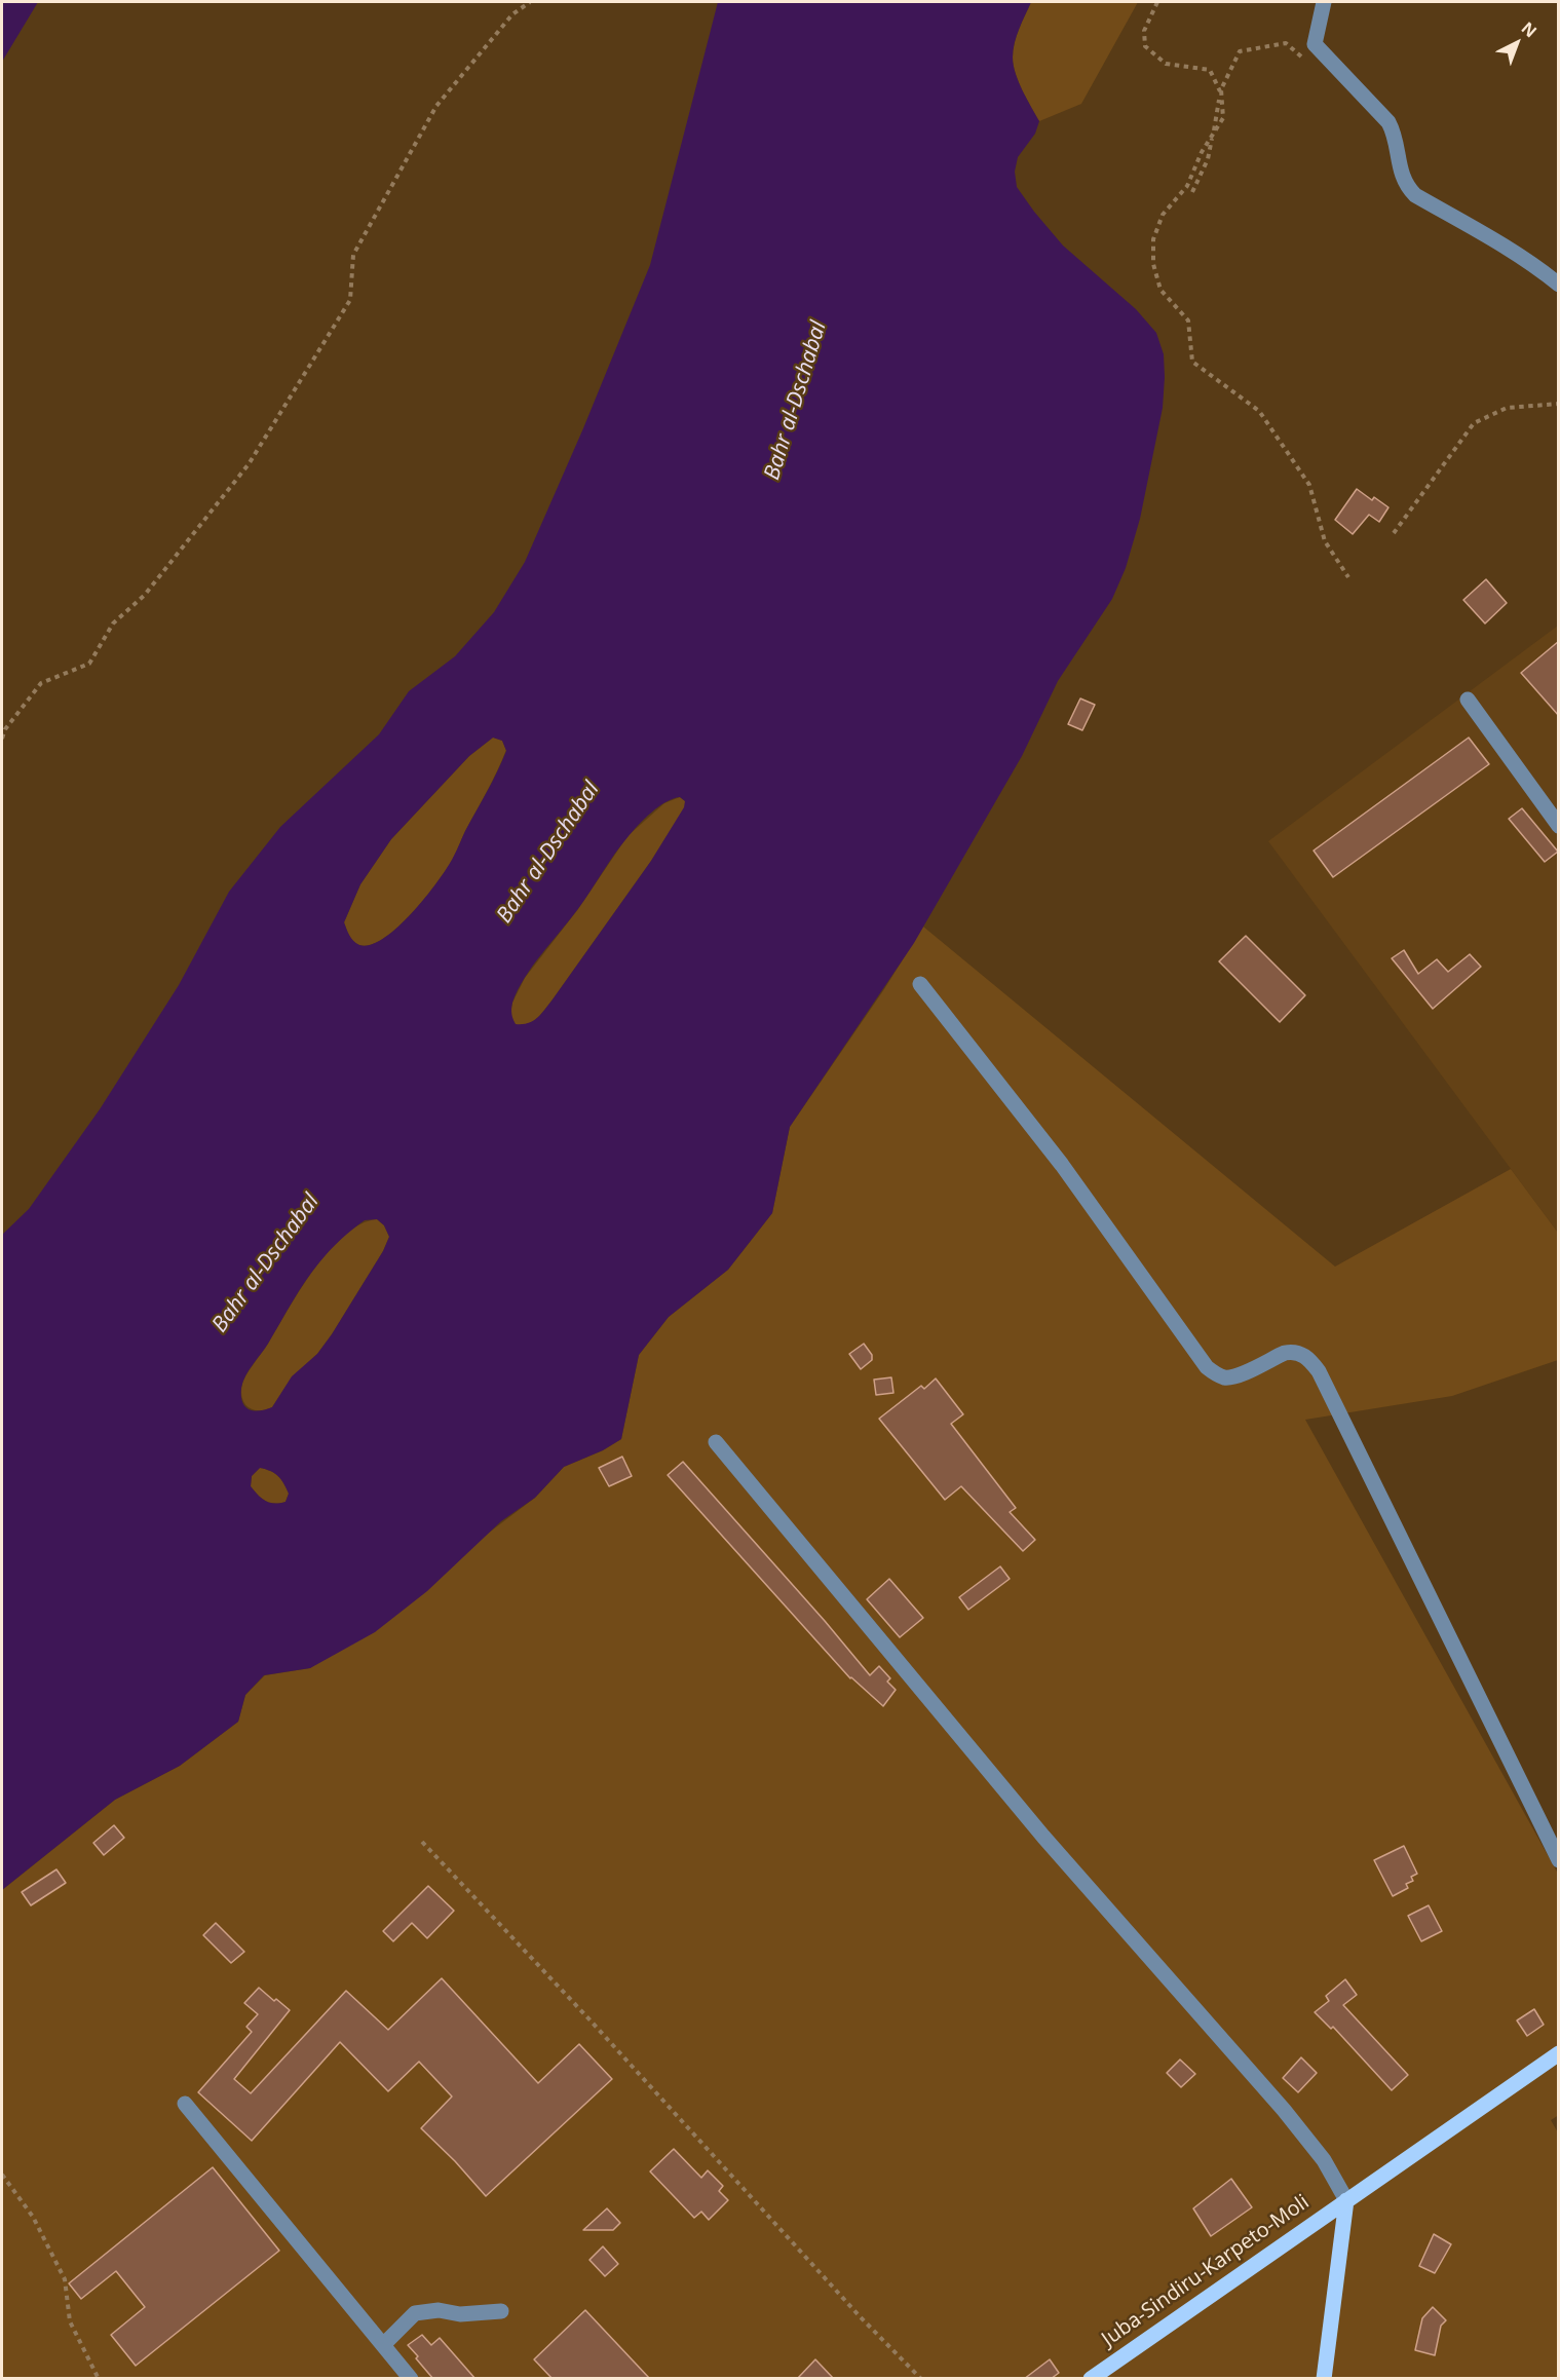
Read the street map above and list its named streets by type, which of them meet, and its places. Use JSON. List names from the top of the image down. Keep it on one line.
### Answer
{"streets":{"main road":["Juba-Sindiru-Karpeto-Moli"]},"water":["Bahr al-Dschabal"],"north":"top right"}
